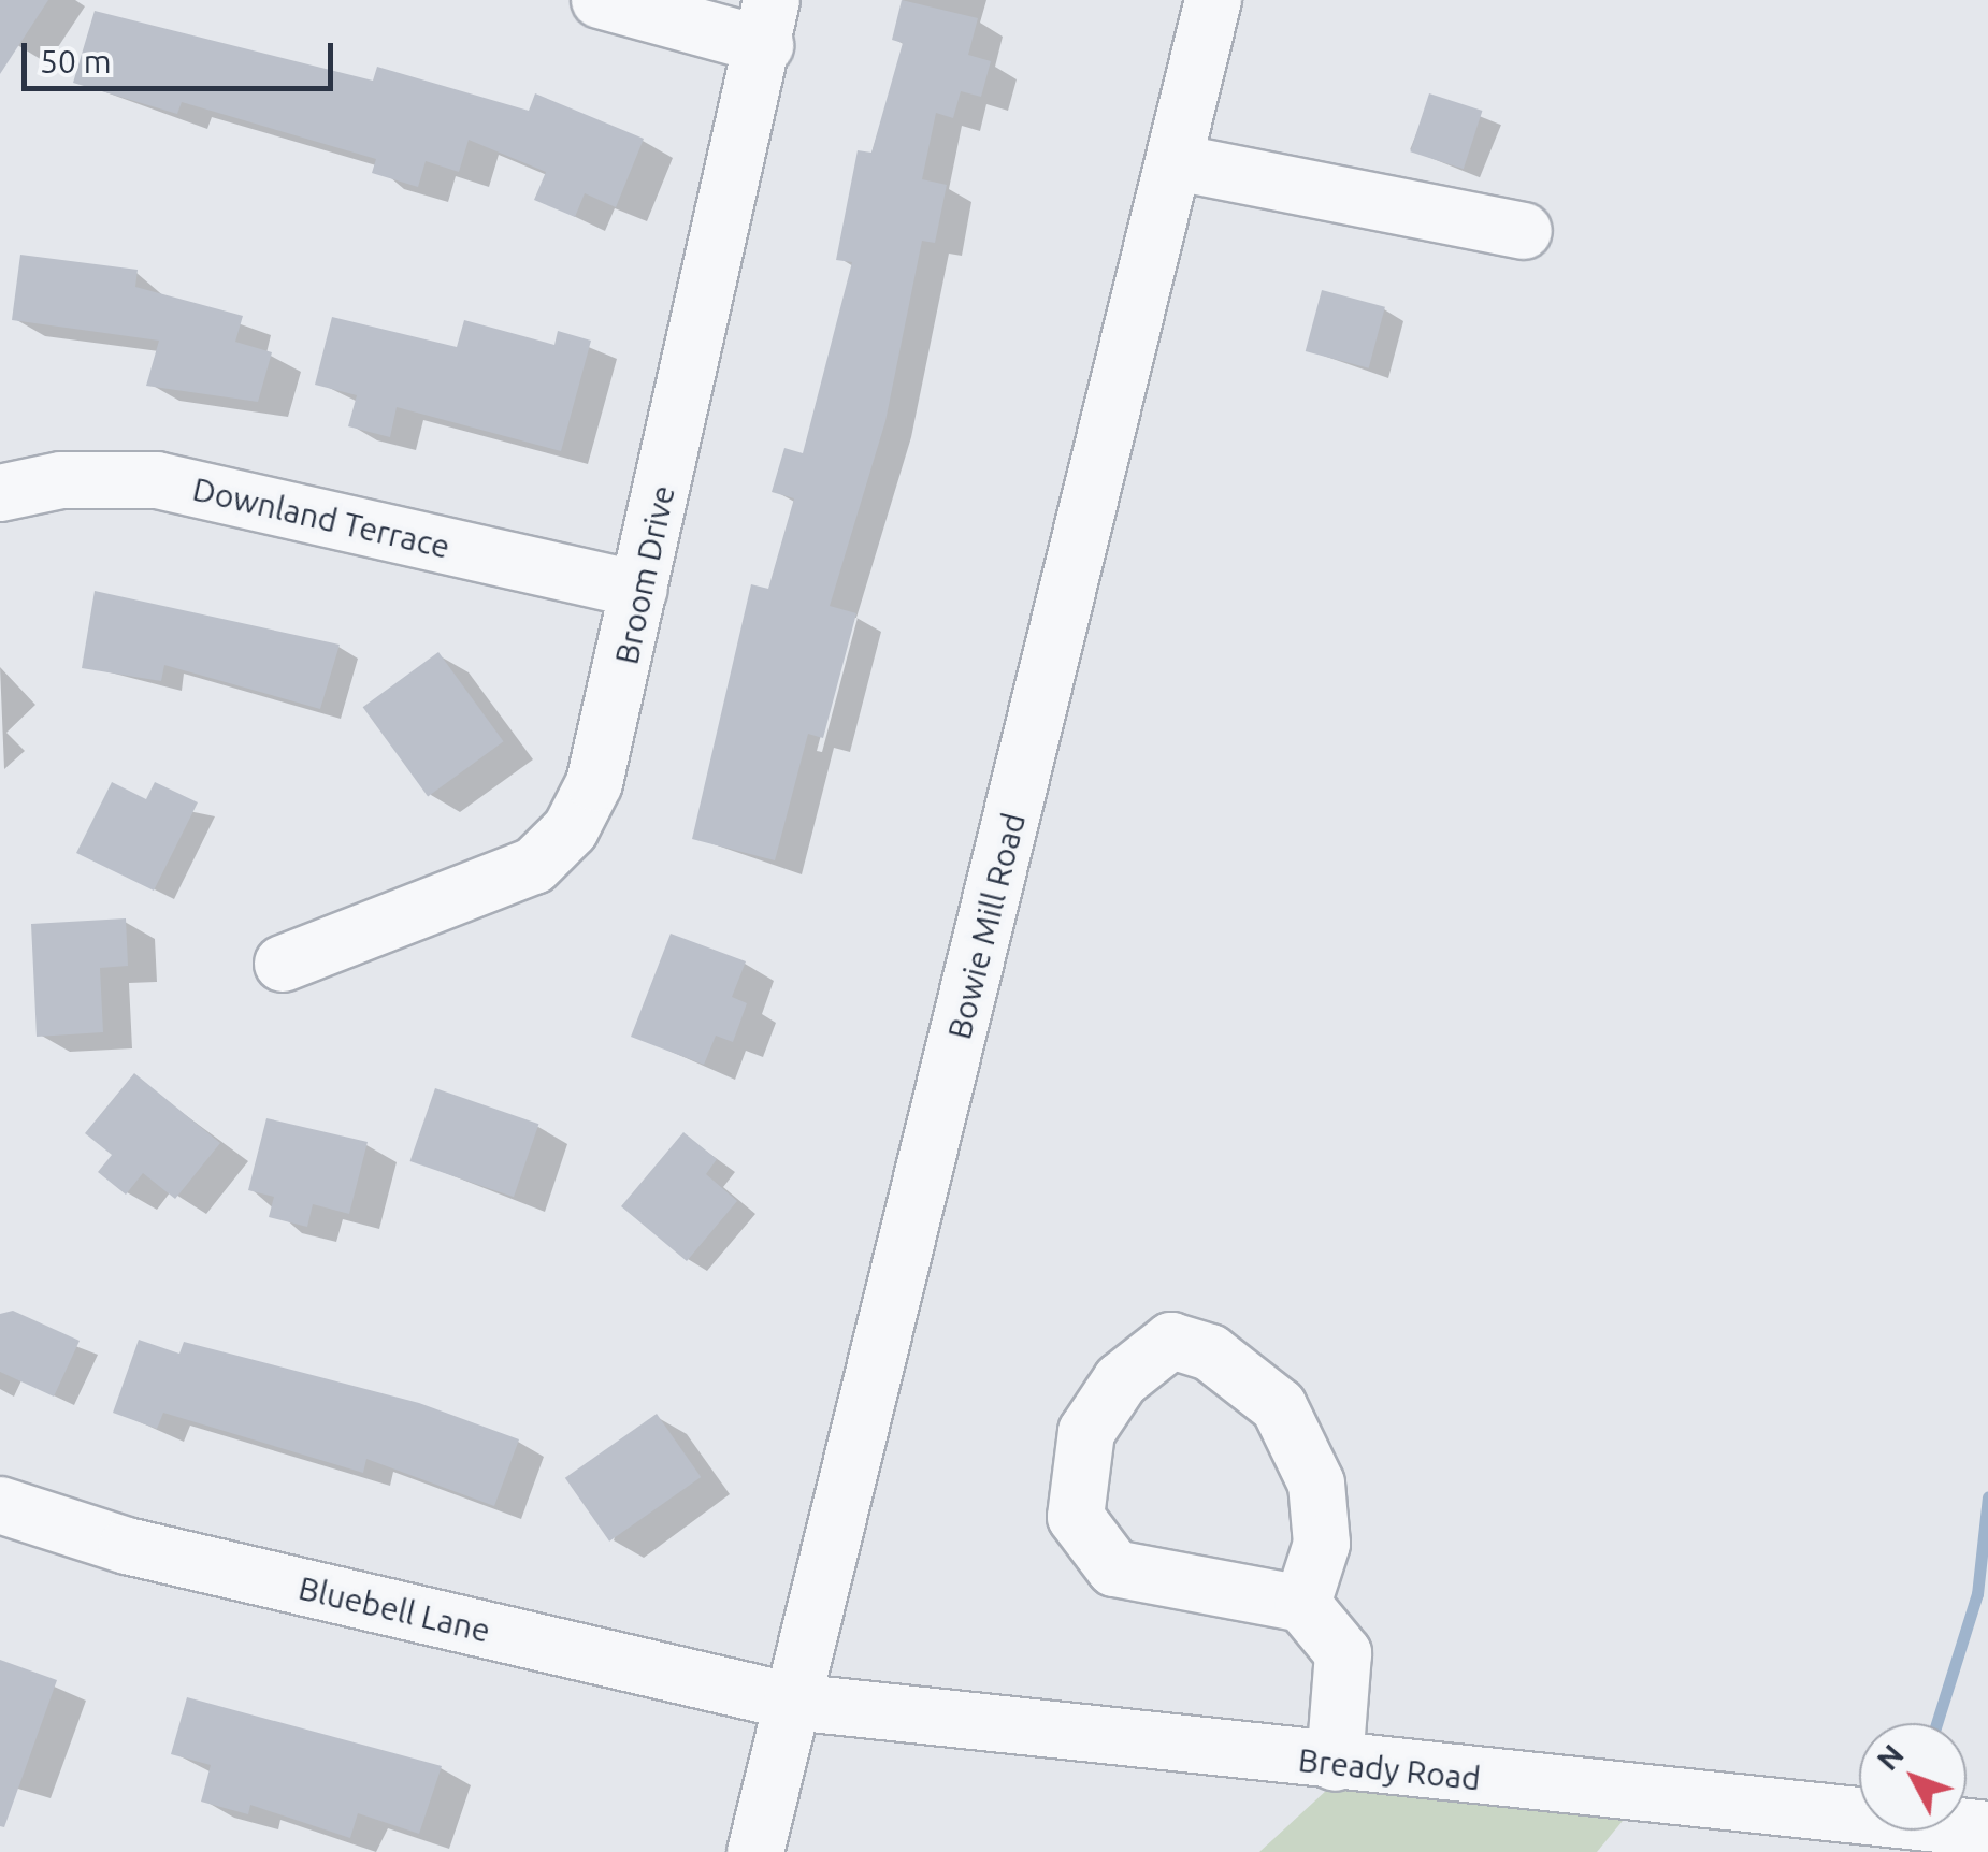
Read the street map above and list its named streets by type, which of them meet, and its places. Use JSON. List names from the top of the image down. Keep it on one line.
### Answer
{"streets":{"street":["Downland Terrace","Broom Drive","Bowie Mill Road","Bluebell Lane","Bready Road"]},"crossings":[["Downland Terrace","Broom Drive"],["Bowie Mill Road","Bluebell Lane"],["Bowie Mill Road","Bready Road"],["Bluebell Lane","Bready Road"]],"scale_bar":"50 m","north":"top left"}
